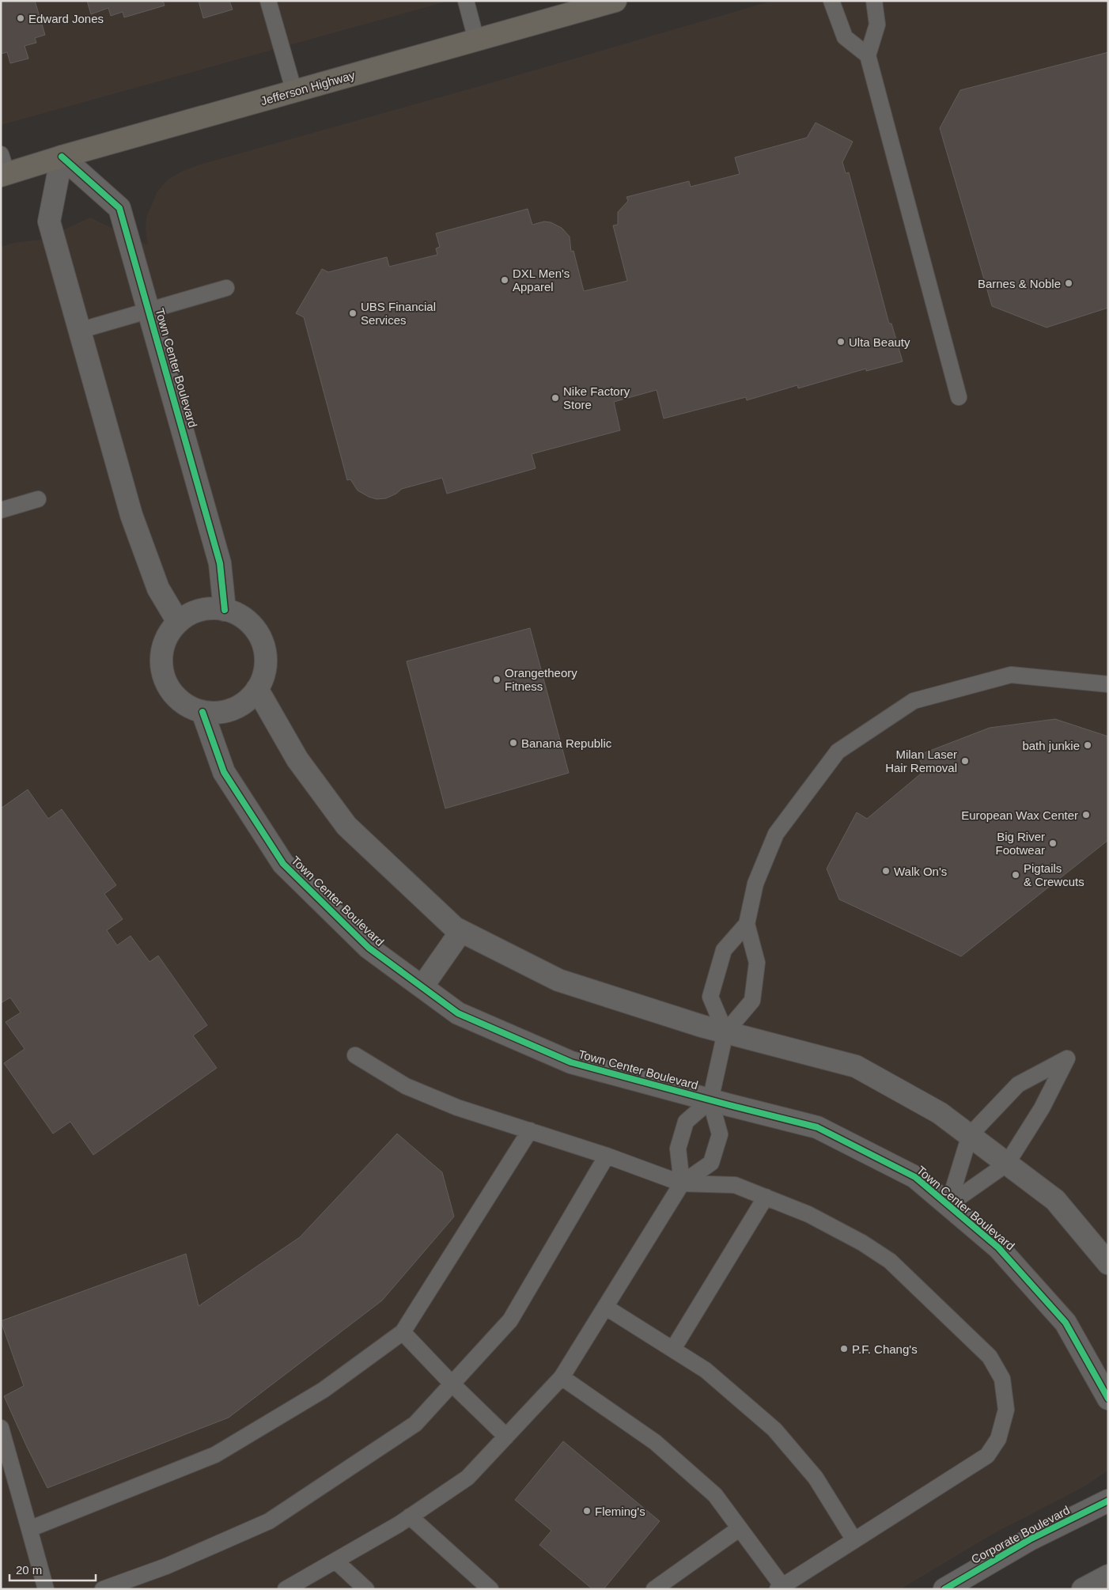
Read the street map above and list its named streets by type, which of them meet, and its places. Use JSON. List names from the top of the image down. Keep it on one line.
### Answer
{"streets":{"main road":["Jefferson Highway"],"street":["Town Center Boulevard","Corporate Boulevard"]},"crossings":[["Jefferson Highway","Town Center Boulevard"]],"places":["Edward Jones","DXL Men's Apparel","Barnes & Noble","UBS Financial Services","Ulta Beauty","Nike Factory Store","Orangetheory Fitness","Banana Republic","bath junkie","Milan Laser Hair Removal","European Wax Center","Big River Footwear","Walk On's","Pigtails & Crewcuts","P.F. Chang's","Fleming's"],"scale_bar":"20 m"}
